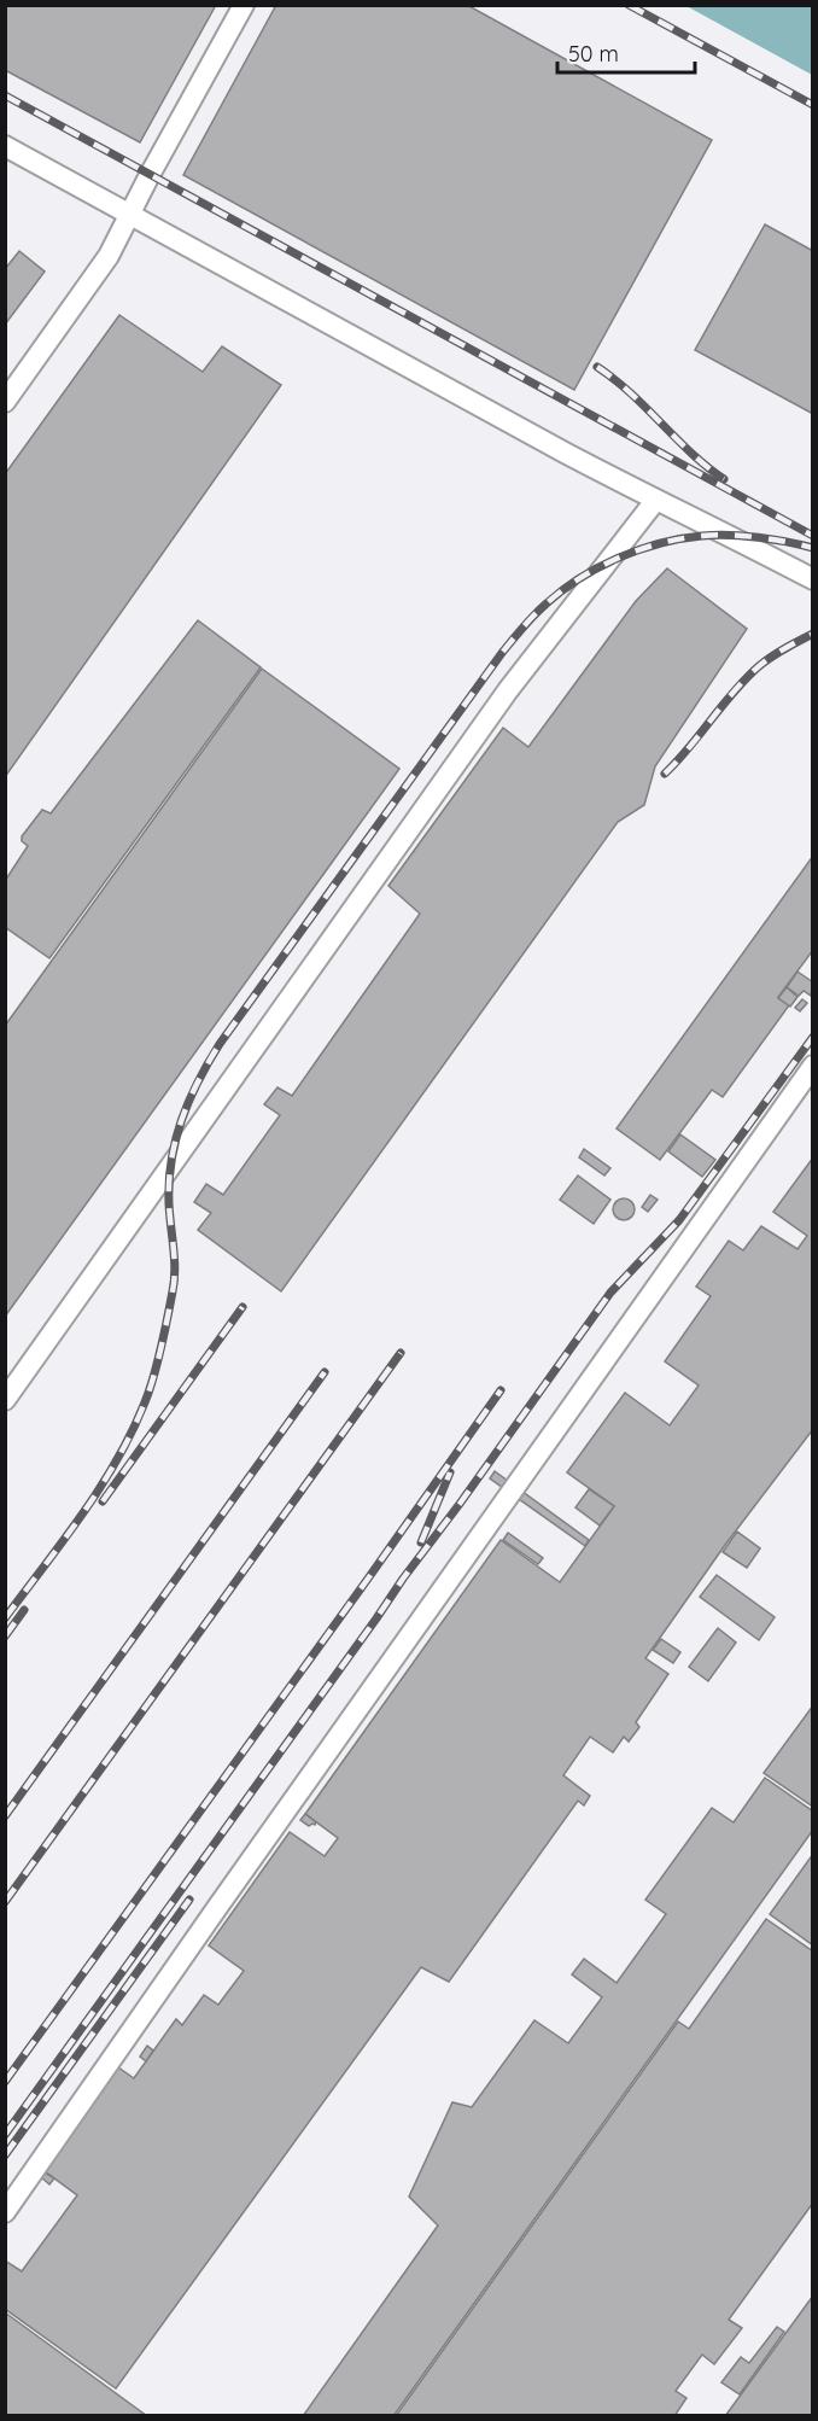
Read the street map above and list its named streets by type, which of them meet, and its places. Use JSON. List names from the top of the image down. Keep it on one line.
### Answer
{"scale_bar":"50 m"}
